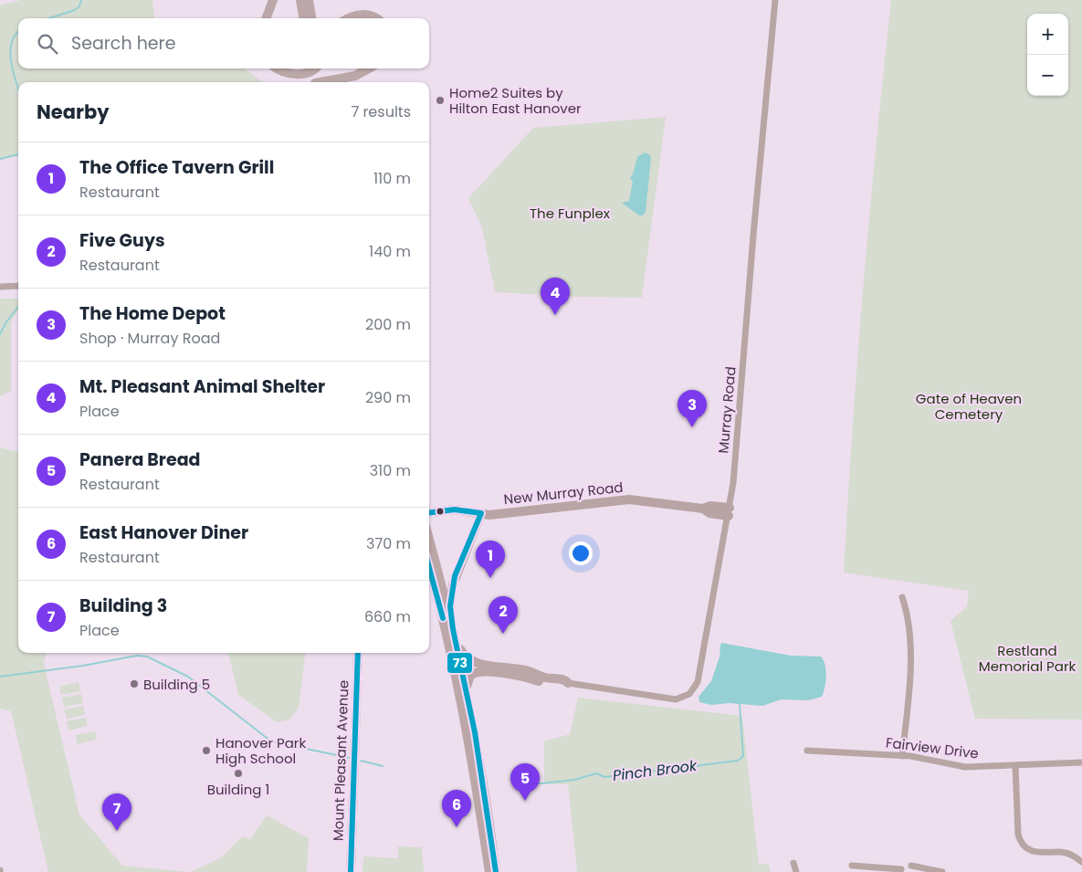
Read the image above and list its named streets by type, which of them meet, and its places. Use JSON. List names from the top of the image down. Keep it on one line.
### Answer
{"streets":{"street":["Murray Road","New Murray Road","Fairview Drive","Mount Pleasant Avenue"]},"crossings":[["Murray Road","New Murray Road"]],"water":["Pinch Brook"],"parks":["The Funplex","Gate of Heaven Cemetery","Restland Memorial Park"],"places":["Home2 Suites by Hilton East Hanover","Building 5","Hanover Park High School","Building 1"],"lines":["transit line 73"],"page":{"map_buttons":["+","−"],"search":"Search here","heading":["Nearby","7 results"],"list":[{"mark":"1","name":"The Office Tavern Grill","note":"Restaurant","value":"110 m"},{"mark":"2","name":"Five Guys","note":"Restaurant","value":"140 m"},{"mark":"3","name":"The Home Depot","note":"Shop · Murray Road","value":"200 m"},{"mark":"4","name":"Mt. Pleasant Animal Shelter","note":"Place","value":"290 m"},{"mark":"5","name":"Panera Bread","note":"Restaurant","value":"310 m"},{"mark":"6","name":"East Hanover Diner","note":"Restaurant","value":"370 m"},{"mark":"7","name":"Building 3","note":"Place","value":"660 m"}],"pins":["4","3","1","2","5","6","7"]}}
